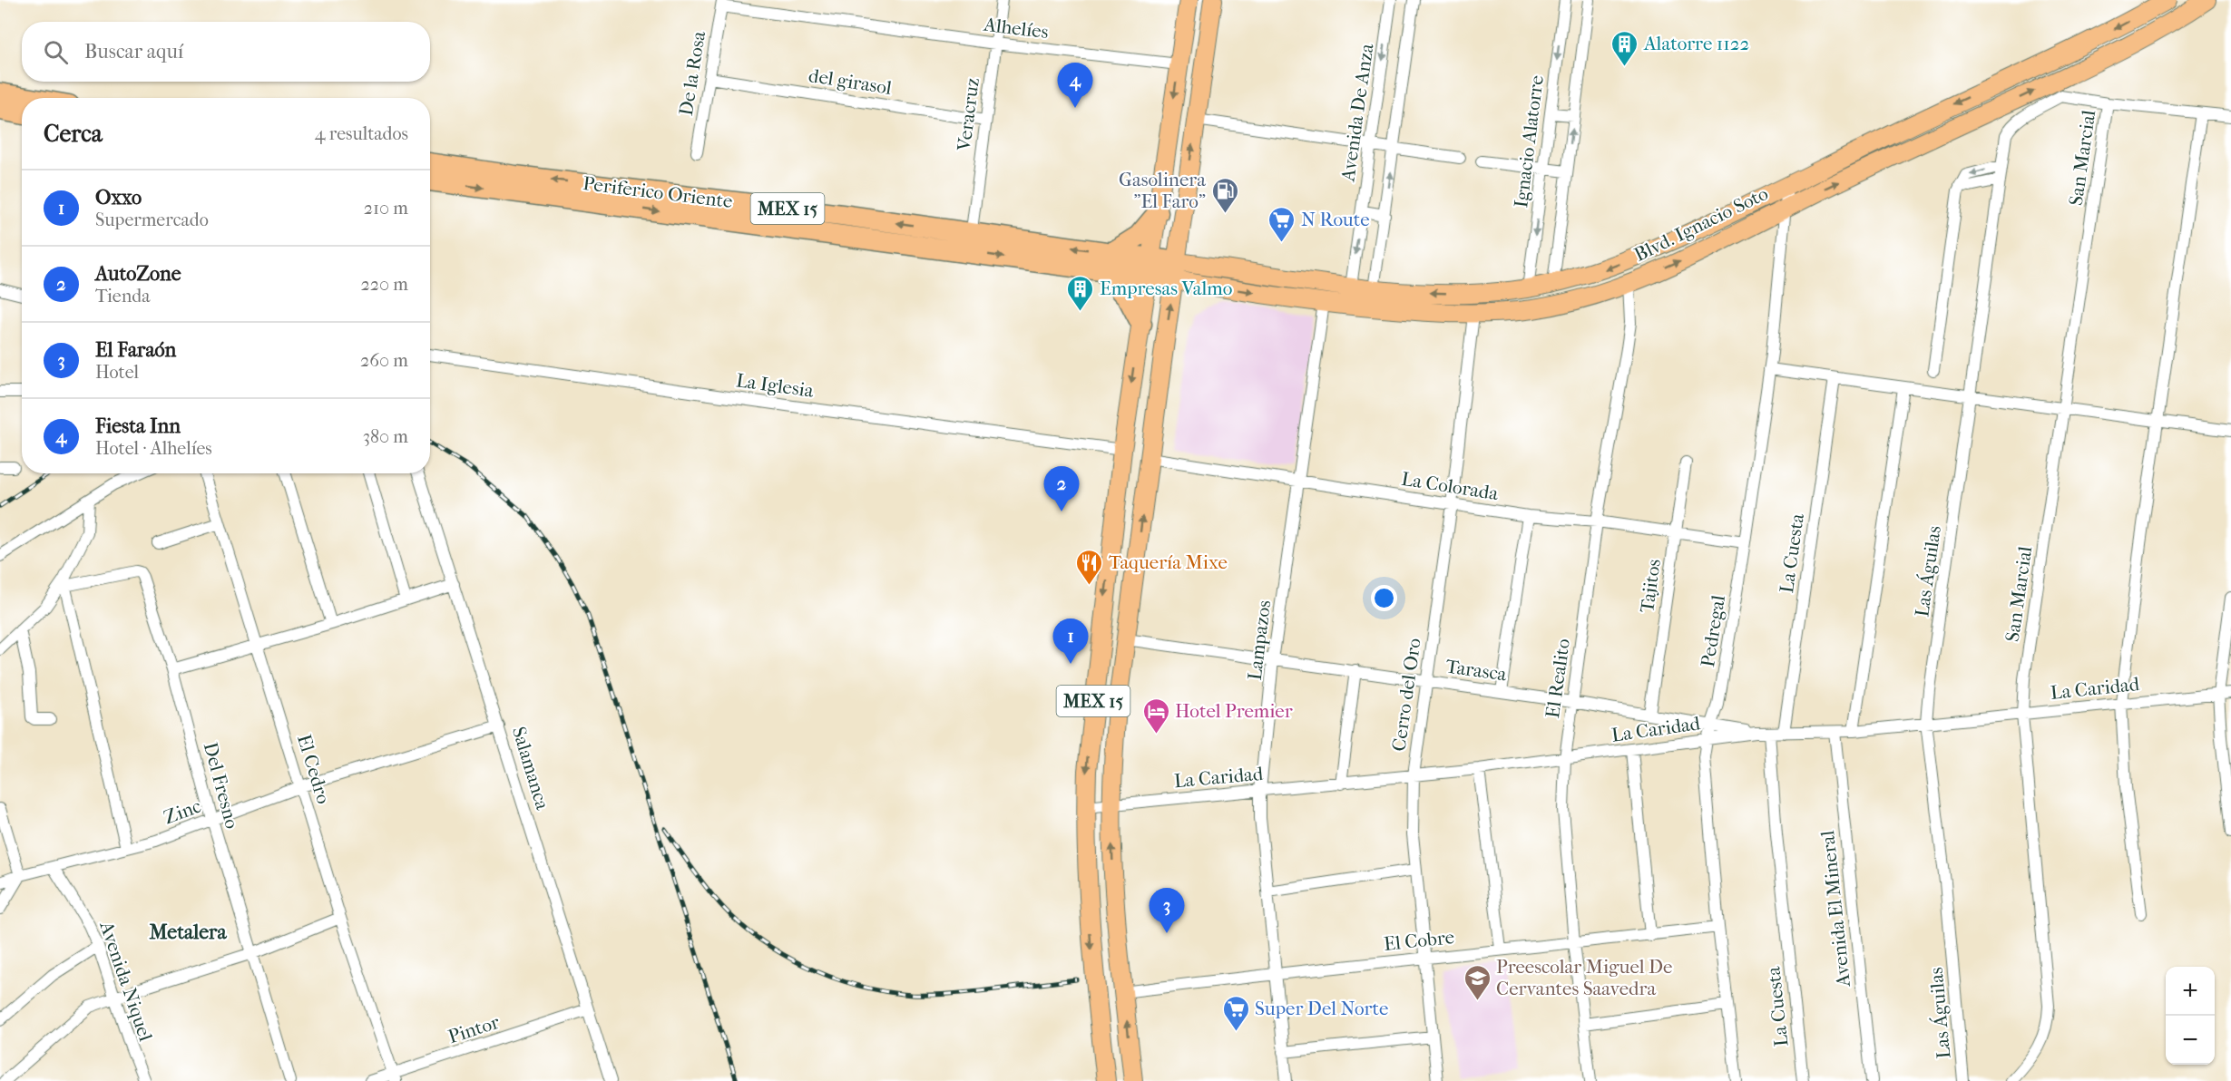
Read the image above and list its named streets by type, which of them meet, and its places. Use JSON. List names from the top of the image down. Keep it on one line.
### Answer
{"streets":{"highway":["Periferico Oriente","MEX 15"],"main road":["Blvd. Ignacio Soto"],"street":["Alhelíes","De la Rosa","del girasol","Avenida De Anza","Veracruz","Ignacio Alatorre","San Marcial","La Iglesia","La Colorada","La Cuesta","Las Águilas","Tajitos","Pedregal","Lampazos","Tarasca","El Realito","La Caridad","Cerro del Oro","Salamanca","El Cedro","Del Fresno","Zinc","Avenida El Mineral","El Cobre","Avenida Niquel","Pintor"]},"crossings":[["Alhelíes","De la Rosa"],["Alhelíes","Veracruz"],["Alhelíes","MEX 15"],["De la Rosa","del girasol"],["del girasol","Veracruz"],["Avenida De Anza","Blvd. Ignacio Soto"],["Veracruz","Periferico Oriente"],["Ignacio Alatorre","Blvd. Ignacio Soto"],["San Marcial","La Caridad"],["Periferico Oriente","MEX 15"],["Periferico Oriente","Blvd. Ignacio Soto"],["MEX 15","Blvd. Ignacio Soto"],["MEX 15","La Iglesia"],["MEX 15","La Colorada"],["MEX 15","Tarasca"],["MEX 15","La Caridad"],["MEX 15","El Cobre"],["Blvd. Ignacio Soto","Las Águilas"],["Blvd. Ignacio Soto","Pedregal"],["Blvd. Ignacio Soto","Lampazos"],["Blvd. Ignacio Soto","El Realito"],["Blvd. Ignacio Soto","Cerro del Oro"],["La Colorada","Tajitos"],["La Colorada","Pedregal"],["La Colorada","Lampazos"],["La Colorada","El Realito"],["La Colorada","Cerro del Oro"],["La Cuesta","La Caridad"],["Las Águilas","La Caridad"],["Tajitos","Tarasca"],["Pedregal","Tarasca"],["Pedregal","La Caridad"],["Pedregal","El Cobre"],["Lampazos","Tarasca"],["Lampazos","La Caridad"],["Lampazos","El Cobre"],["Tarasca","El Realito"],["Tarasca","La Caridad"],["Tarasca","Cerro del Oro"],["El Realito","La Caridad"],["El Realito","El Cobre"],["La Caridad","Cerro del Oro"],["La Caridad","Avenida El Mineral"],["Cerro del Oro","El Cobre"],["Salamanca","Zinc"],["Salamanca","Pintor"],["El Cedro","Zinc"],["El Cedro","Pintor"],["Del Fresno","Zinc"],["Zinc","Avenida Niquel"]],"districts":["Metalera"],"places":{"building":["Alatorre 1122","Empresas Valmo"],"fuel station":["Gasolinera \"El Faro\""],"supermarket":["N Route","Super Del Norte"],"restaurant":["Taquería Mixe"],"hotel":["Hotel Premier"],"school or university":["Preescolar Miguel De Cervantes Saavedra"]},"page":{"search":"Buscar aquí","pins":["4","2","1","3"],"heading":["Cerca","4 resultados"],"list":[{"mark":"1","name":"Oxxo","note":"Supermercado","value":"210 m"},{"mark":"2","name":"AutoZone","note":"Tienda","value":"220 m"},{"mark":"3","name":"El Faraón","note":"Hotel","value":"260 m"},{"mark":"4","name":"Fiesta Inn","note":"Hotel · Alhelíes","value":"380 m"}],"map_buttons":["+","−"]}}
